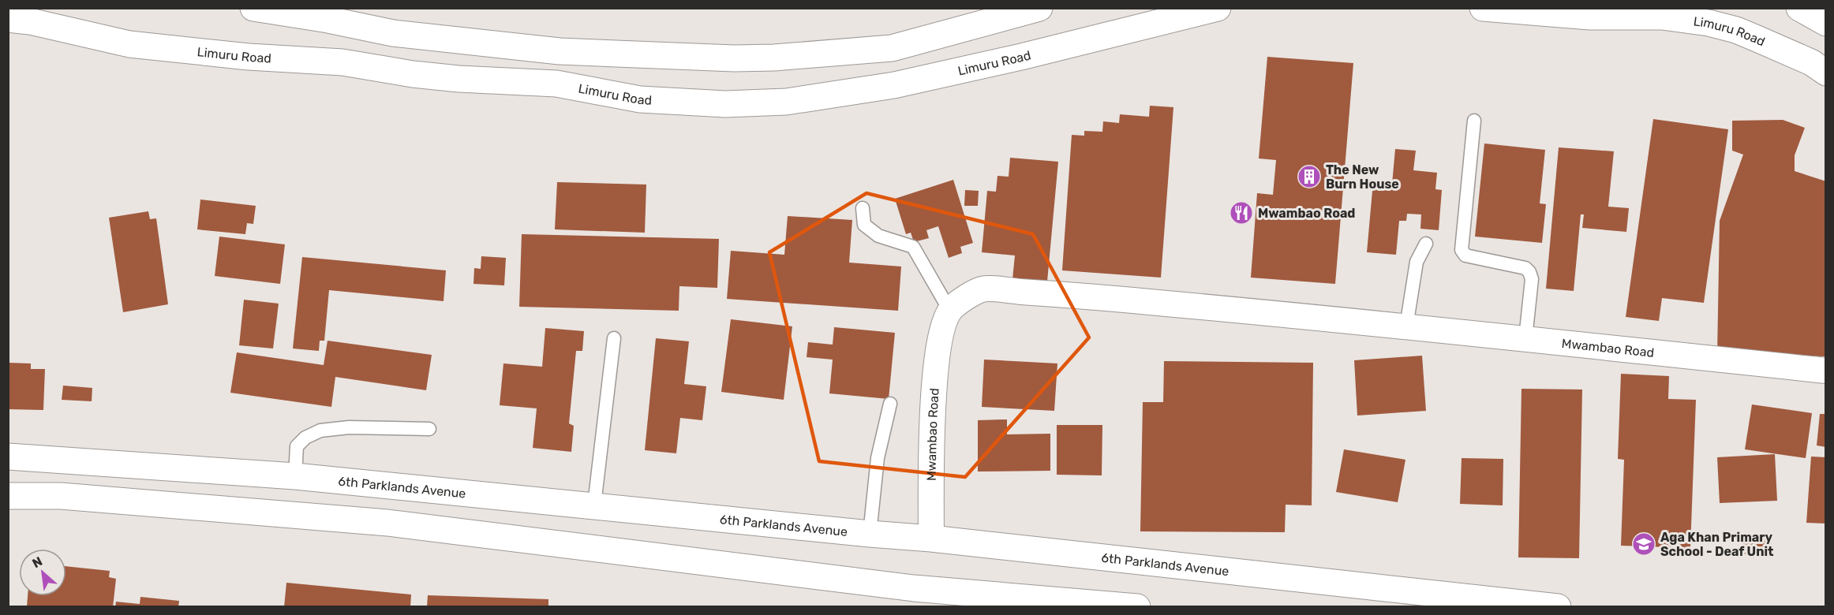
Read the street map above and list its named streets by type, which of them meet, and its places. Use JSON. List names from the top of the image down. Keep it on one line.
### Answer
{"streets":{"street":["Limuru Road","Mwambao Road","6th Parklands Avenue"]},"crossings":[["Mwambao Road","6th Parklands Avenue"]],"places":{"building":["The New Burn House"],"restaurant":["Mwambao Road"],"school or university":["Aga Khan Primary School - Deaf Unit"]},"north":"top left"}
